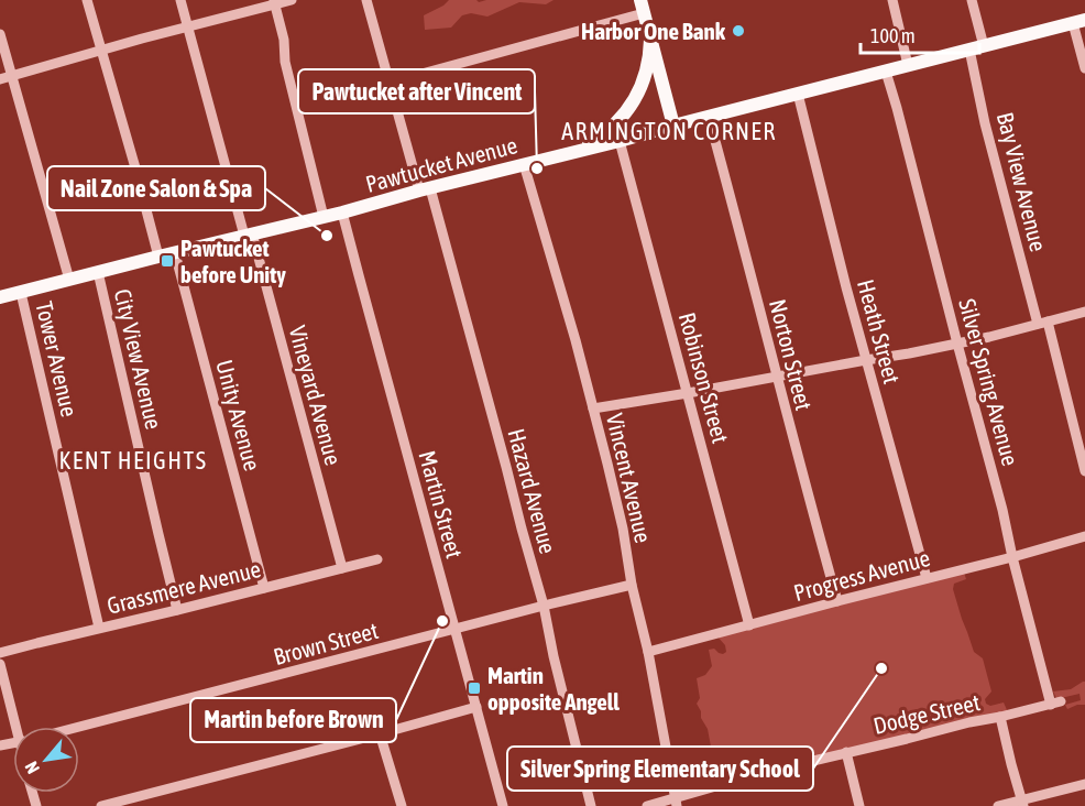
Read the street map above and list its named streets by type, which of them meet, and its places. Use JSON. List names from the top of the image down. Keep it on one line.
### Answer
{"streets":{"main road":["Pawtucket Avenue"],"street":["Bay View Avenue","Heath Street","Norton Street","Tower Avenue","City View Avenue","Robinson Street","Silver Spring Avenue","Vineyard Avenue","Unity Avenue","Vincent Avenue","Hazard Avenue","Martin Street","Progress Avenue","Grassmere Avenue","Brown Street","Dodge Street"]},"crossings":[["Pawtucket Avenue","Bay View Avenue"],["Pawtucket Avenue","Heath Street"],["Pawtucket Avenue","Norton Street"],["Pawtucket Avenue","Tower Avenue"],["Pawtucket Avenue","City View Avenue"],["Pawtucket Avenue","Robinson Street"],["Pawtucket Avenue","Silver Spring Avenue"],["Pawtucket Avenue","Vineyard Avenue"],["Pawtucket Avenue","Unity Avenue"],["Pawtucket Avenue","Vincent Avenue"],["Pawtucket Avenue","Hazard Avenue"],["Pawtucket Avenue","Martin Street"],["Heath Street","Progress Avenue"],["Norton Street","Progress Avenue"],["Tower Avenue","Grassmere Avenue"],["City View Avenue","Grassmere Avenue"],["Robinson Street","Progress Avenue"],["Silver Spring Avenue","Progress Avenue"],["Silver Spring Avenue","Dodge Street"],["Vineyard Avenue","Grassmere Avenue"],["Unity Avenue","Grassmere Avenue"],["Vincent Avenue","Progress Avenue"],["Vincent Avenue","Brown Street"],["Vincent Avenue","Dodge Street"],["Hazard Avenue","Brown Street"],["Martin Street","Brown Street"]],"districts":["ARMINGTON CORNER","KENT HEIGHTS"],"places":{"other":["Harbor One Bank","Pawtucket after Vincent","Nail Zone Salon & Spa","Martin before Brown","Silver Spring Elementary School"],"transit":["Pawtucket before Unity","Martin opposite Angell"]},"scale_bar":"100 m","north":"bottom left"}
